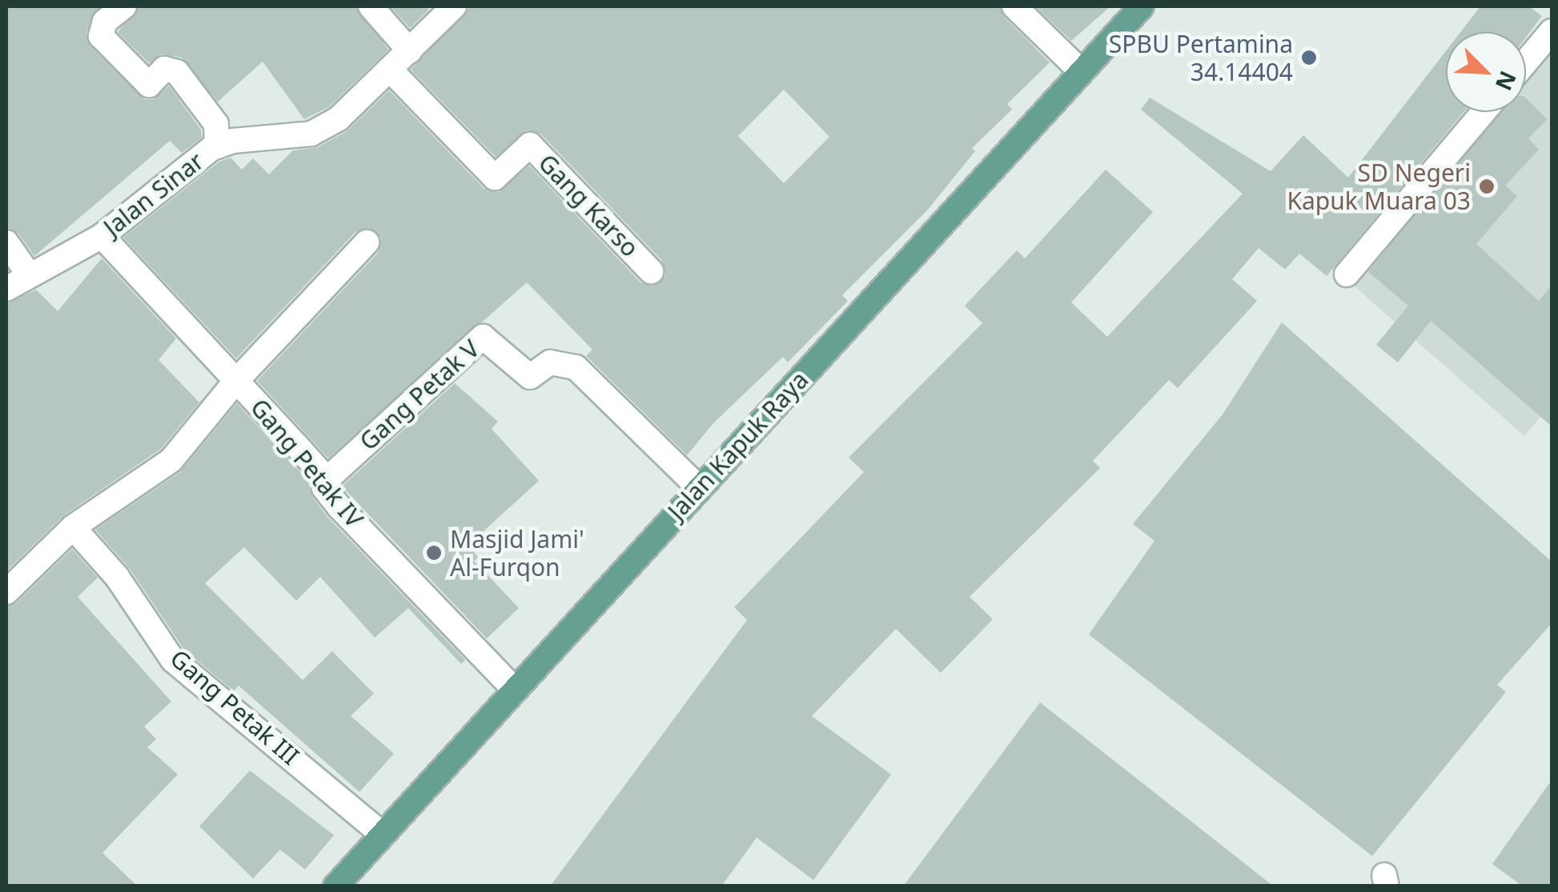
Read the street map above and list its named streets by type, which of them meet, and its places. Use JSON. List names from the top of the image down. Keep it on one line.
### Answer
{"streets":{"main road":["Jalan Kapuk Raya"],"street":["Jalan Sinar","Gang Karso","Gang Petak V","Gang Petak IV","Gang Petak III"]},"crossings":[["Jalan Sinar","Gang Karso"],["Jalan Sinar","Gang Petak IV"],["Gang Petak V","Jalan Kapuk Raya"],["Gang Petak V","Gang Petak IV"],["Jalan Kapuk Raya","Gang Petak IV"],["Jalan Kapuk Raya","Gang Petak III"]],"places":["SPBU Pertamina 34.14404","SD Negeri Kapuk Muara 03","Masjid Jami' Al-Furqon"],"north":"bottom right"}
